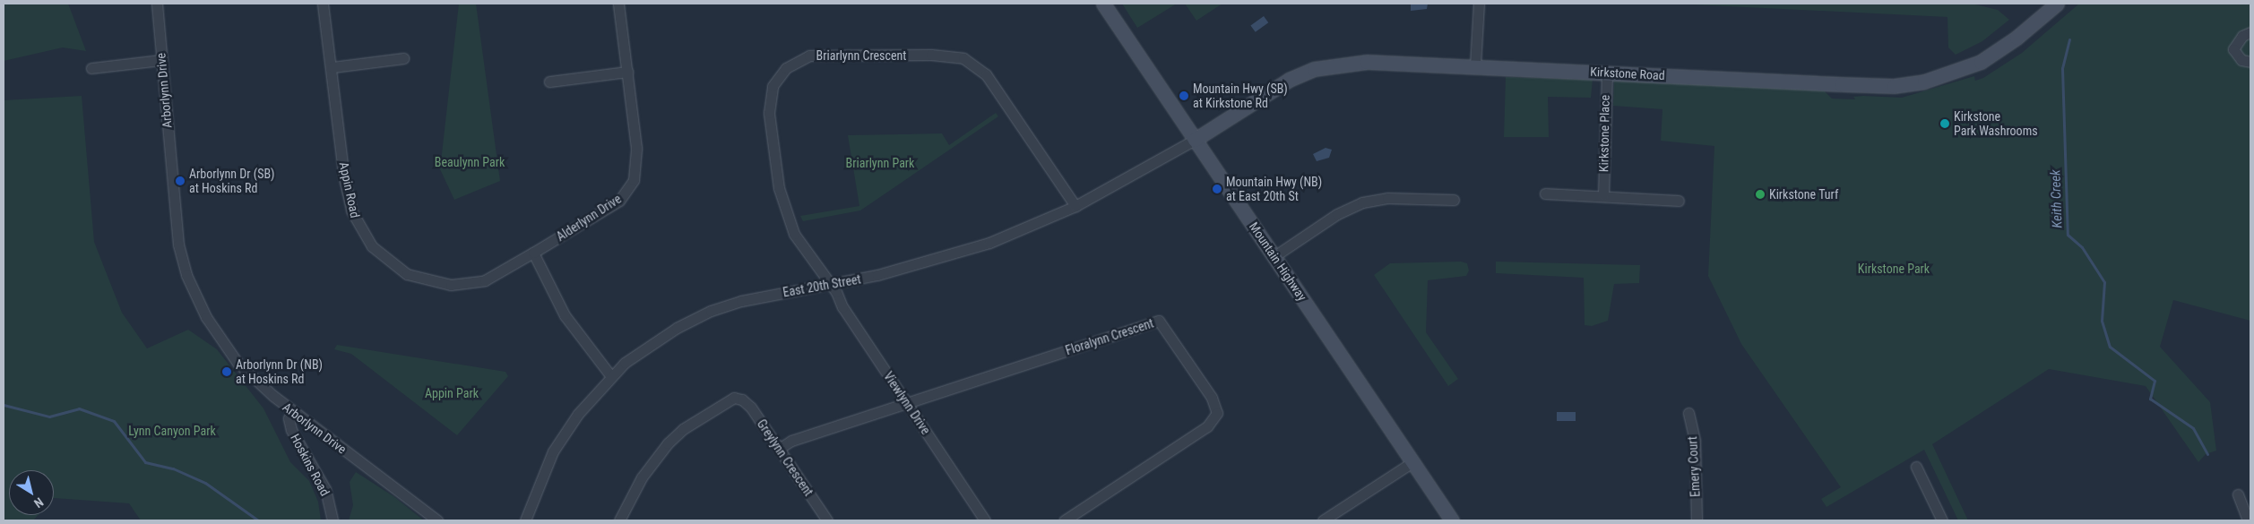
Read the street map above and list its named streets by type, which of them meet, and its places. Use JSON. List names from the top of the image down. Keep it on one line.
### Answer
{"streets":{"street":["Briarlynn Crescent","Kirkstone Road","Arborlynn Drive","Kirkstone Place","Appin Road","Alderlynn Drive","Mountain Highway","East 20th Street","Floralynn Crescent","Viewlynn Drive","Greylynn Crescent","Hoskins Road","Emery Court"]},"crossings":[["Briarlynn Crescent","East 20th Street"],["Briarlynn Crescent","Viewlynn Drive"],["Kirkstone Road","Kirkstone Place"],["Kirkstone Road","Mountain Highway"],["Kirkstone Road","East 20th Street"],["Arborlynn Drive","Hoskins Road"],["Appin Road","Alderlynn Drive"],["Mountain Highway","East 20th Street"],["East 20th Street","Viewlynn Drive"],["Floralynn Crescent","Viewlynn Drive"],["Floralynn Crescent","Greylynn Crescent"]],"water":["Keith Creek"],"parks":["Beaulynn Park","Briarlynn Park","Kirkstone Park","Appin Park","Lynn Canyon Park"],"places":["Mountain Hwy (SB) at Kirkstone Rd","Kirkstone Park Washrooms","Arborlynn Dr (SB) at Hoskins Rd","Mountain Hwy (NB) at East 20th St","Kirkstone Turf","Arborlynn Dr (NB) at Hoskins Rd"],"north":"bottom right"}
